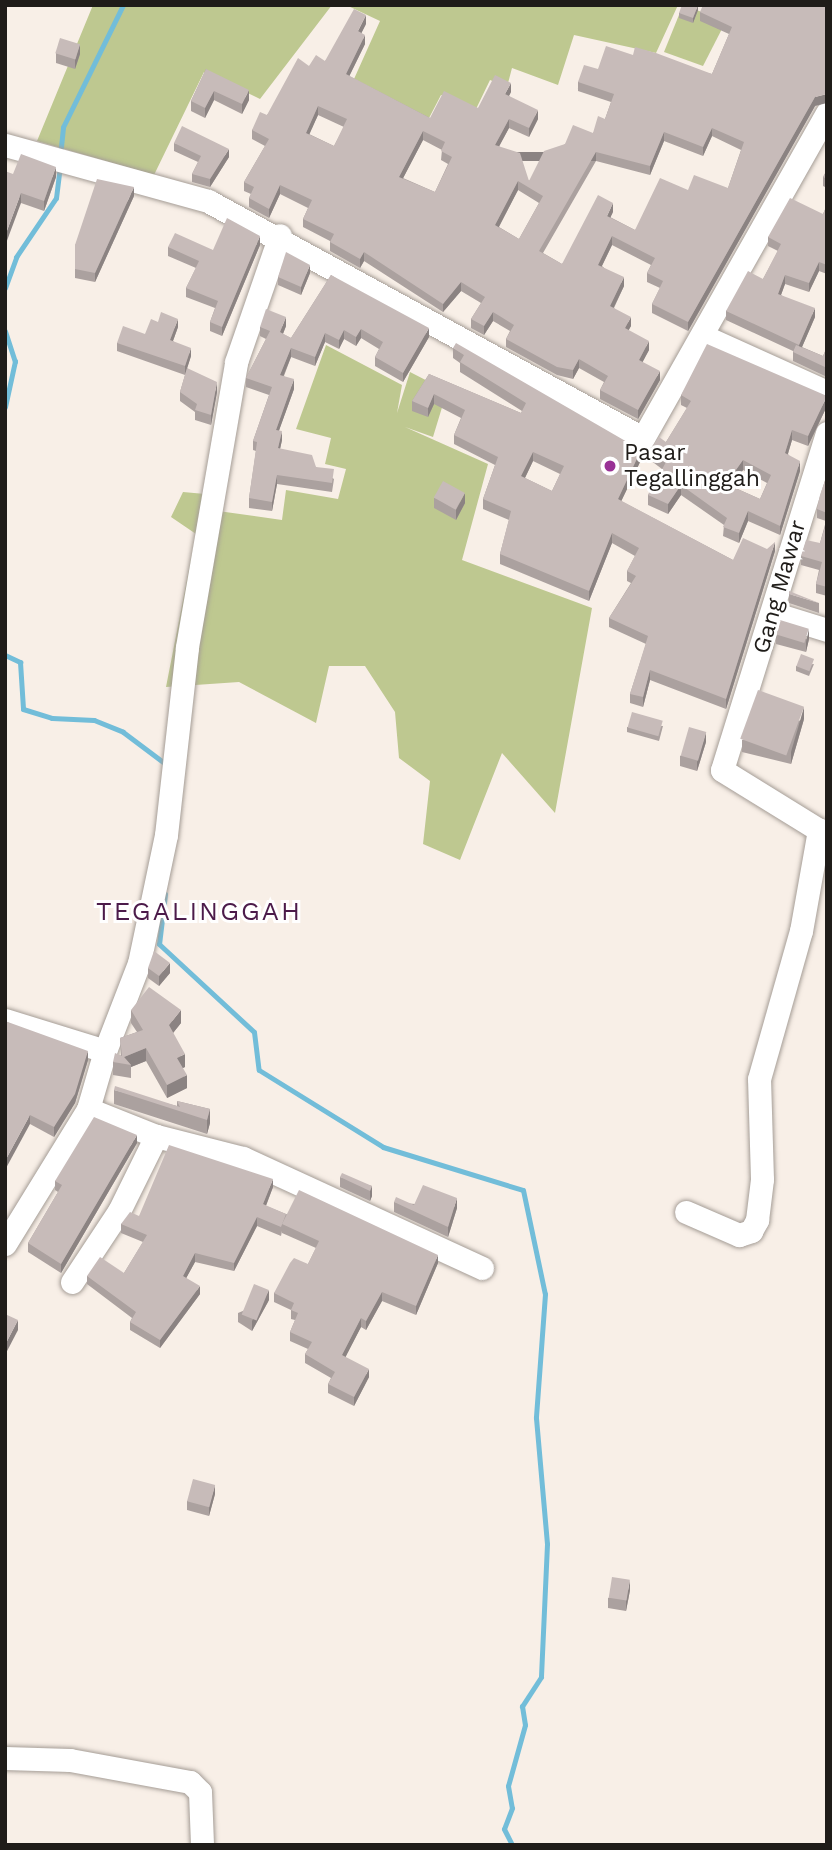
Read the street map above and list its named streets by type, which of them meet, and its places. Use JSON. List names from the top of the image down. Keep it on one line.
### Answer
{"streets":{"street":["Gang Mawar"]},"districts":["TEGALINGGAH"],"places":["Pasar Tegallinggah"]}
